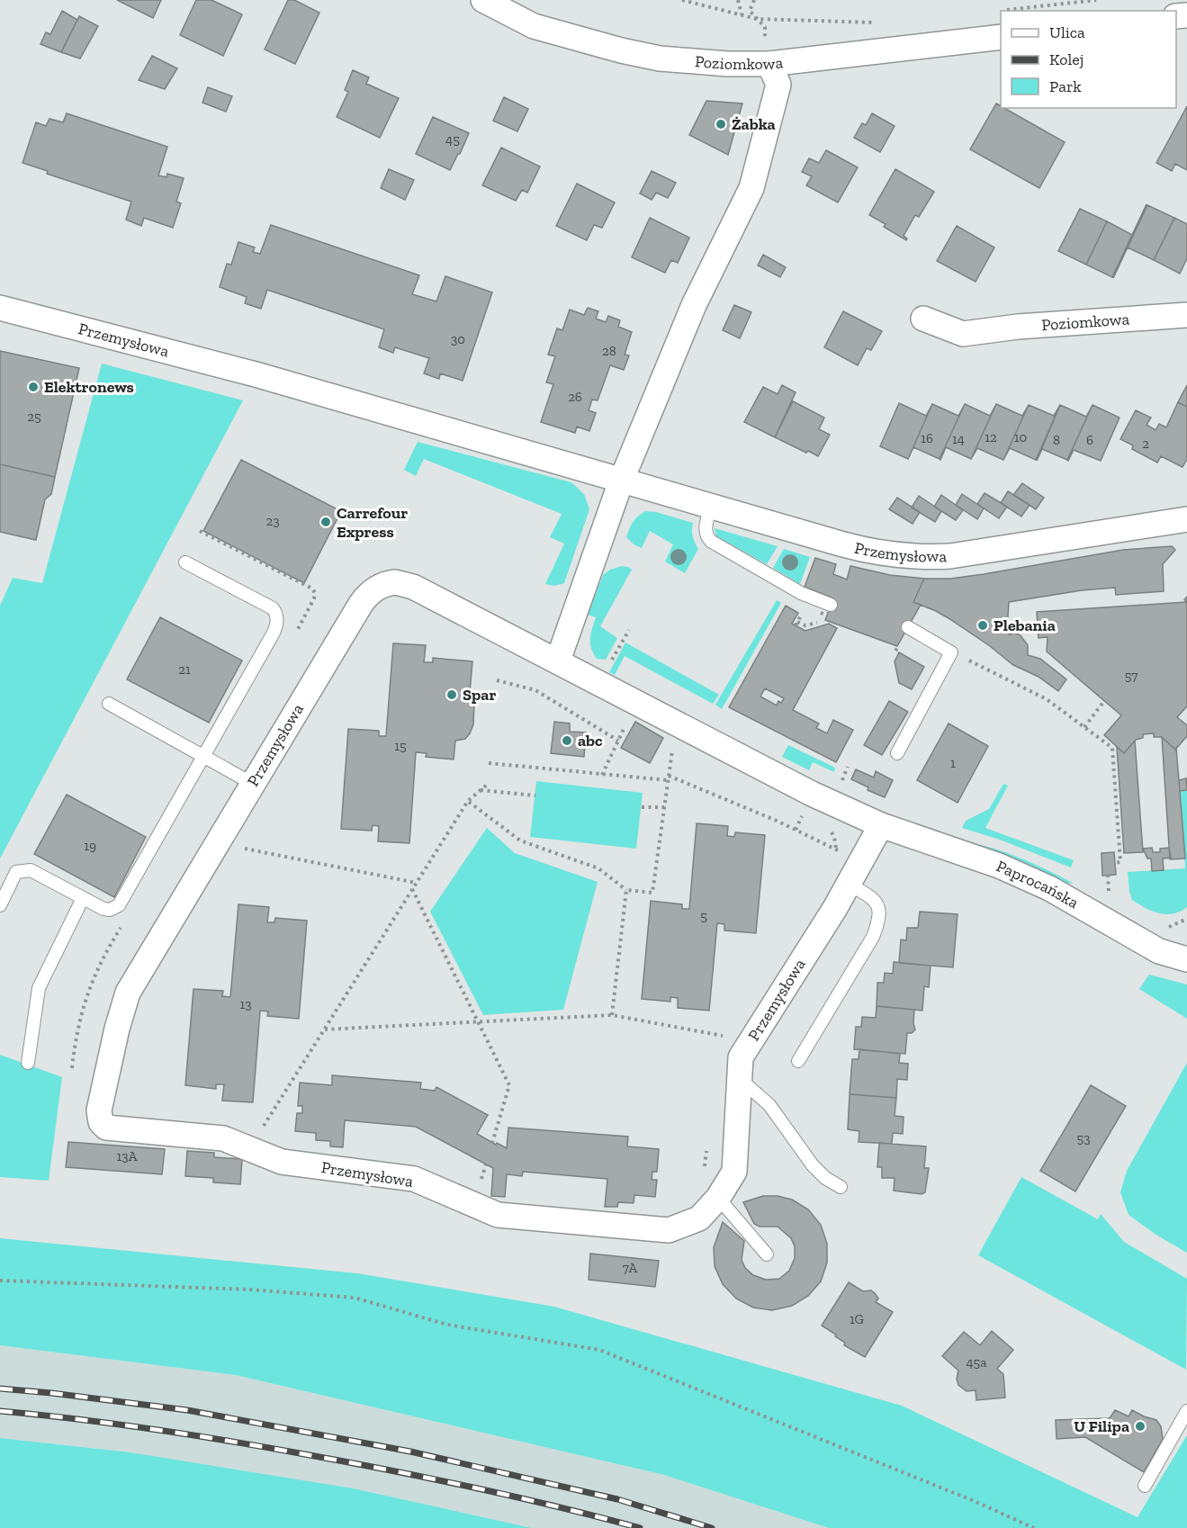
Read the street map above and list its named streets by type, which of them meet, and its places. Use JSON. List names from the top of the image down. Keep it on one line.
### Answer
{"streets":{"street":["Poziomkowa","Przemysłowa","Paprocańska"]},"crossings":[["Przemysłowa","Paprocańska"]],"places":["Żabka","Elektronews","Carrefour Express","Plebania","Spar","abc","U Filipa"],"house_numbers":["45","30","28","26","25","12","10","16","14","8","6","2","23","21","57","15","1","19","5","13","53","13A","7A","1G","45a"],"legend":["Ulica","Kolej","Park"]}
